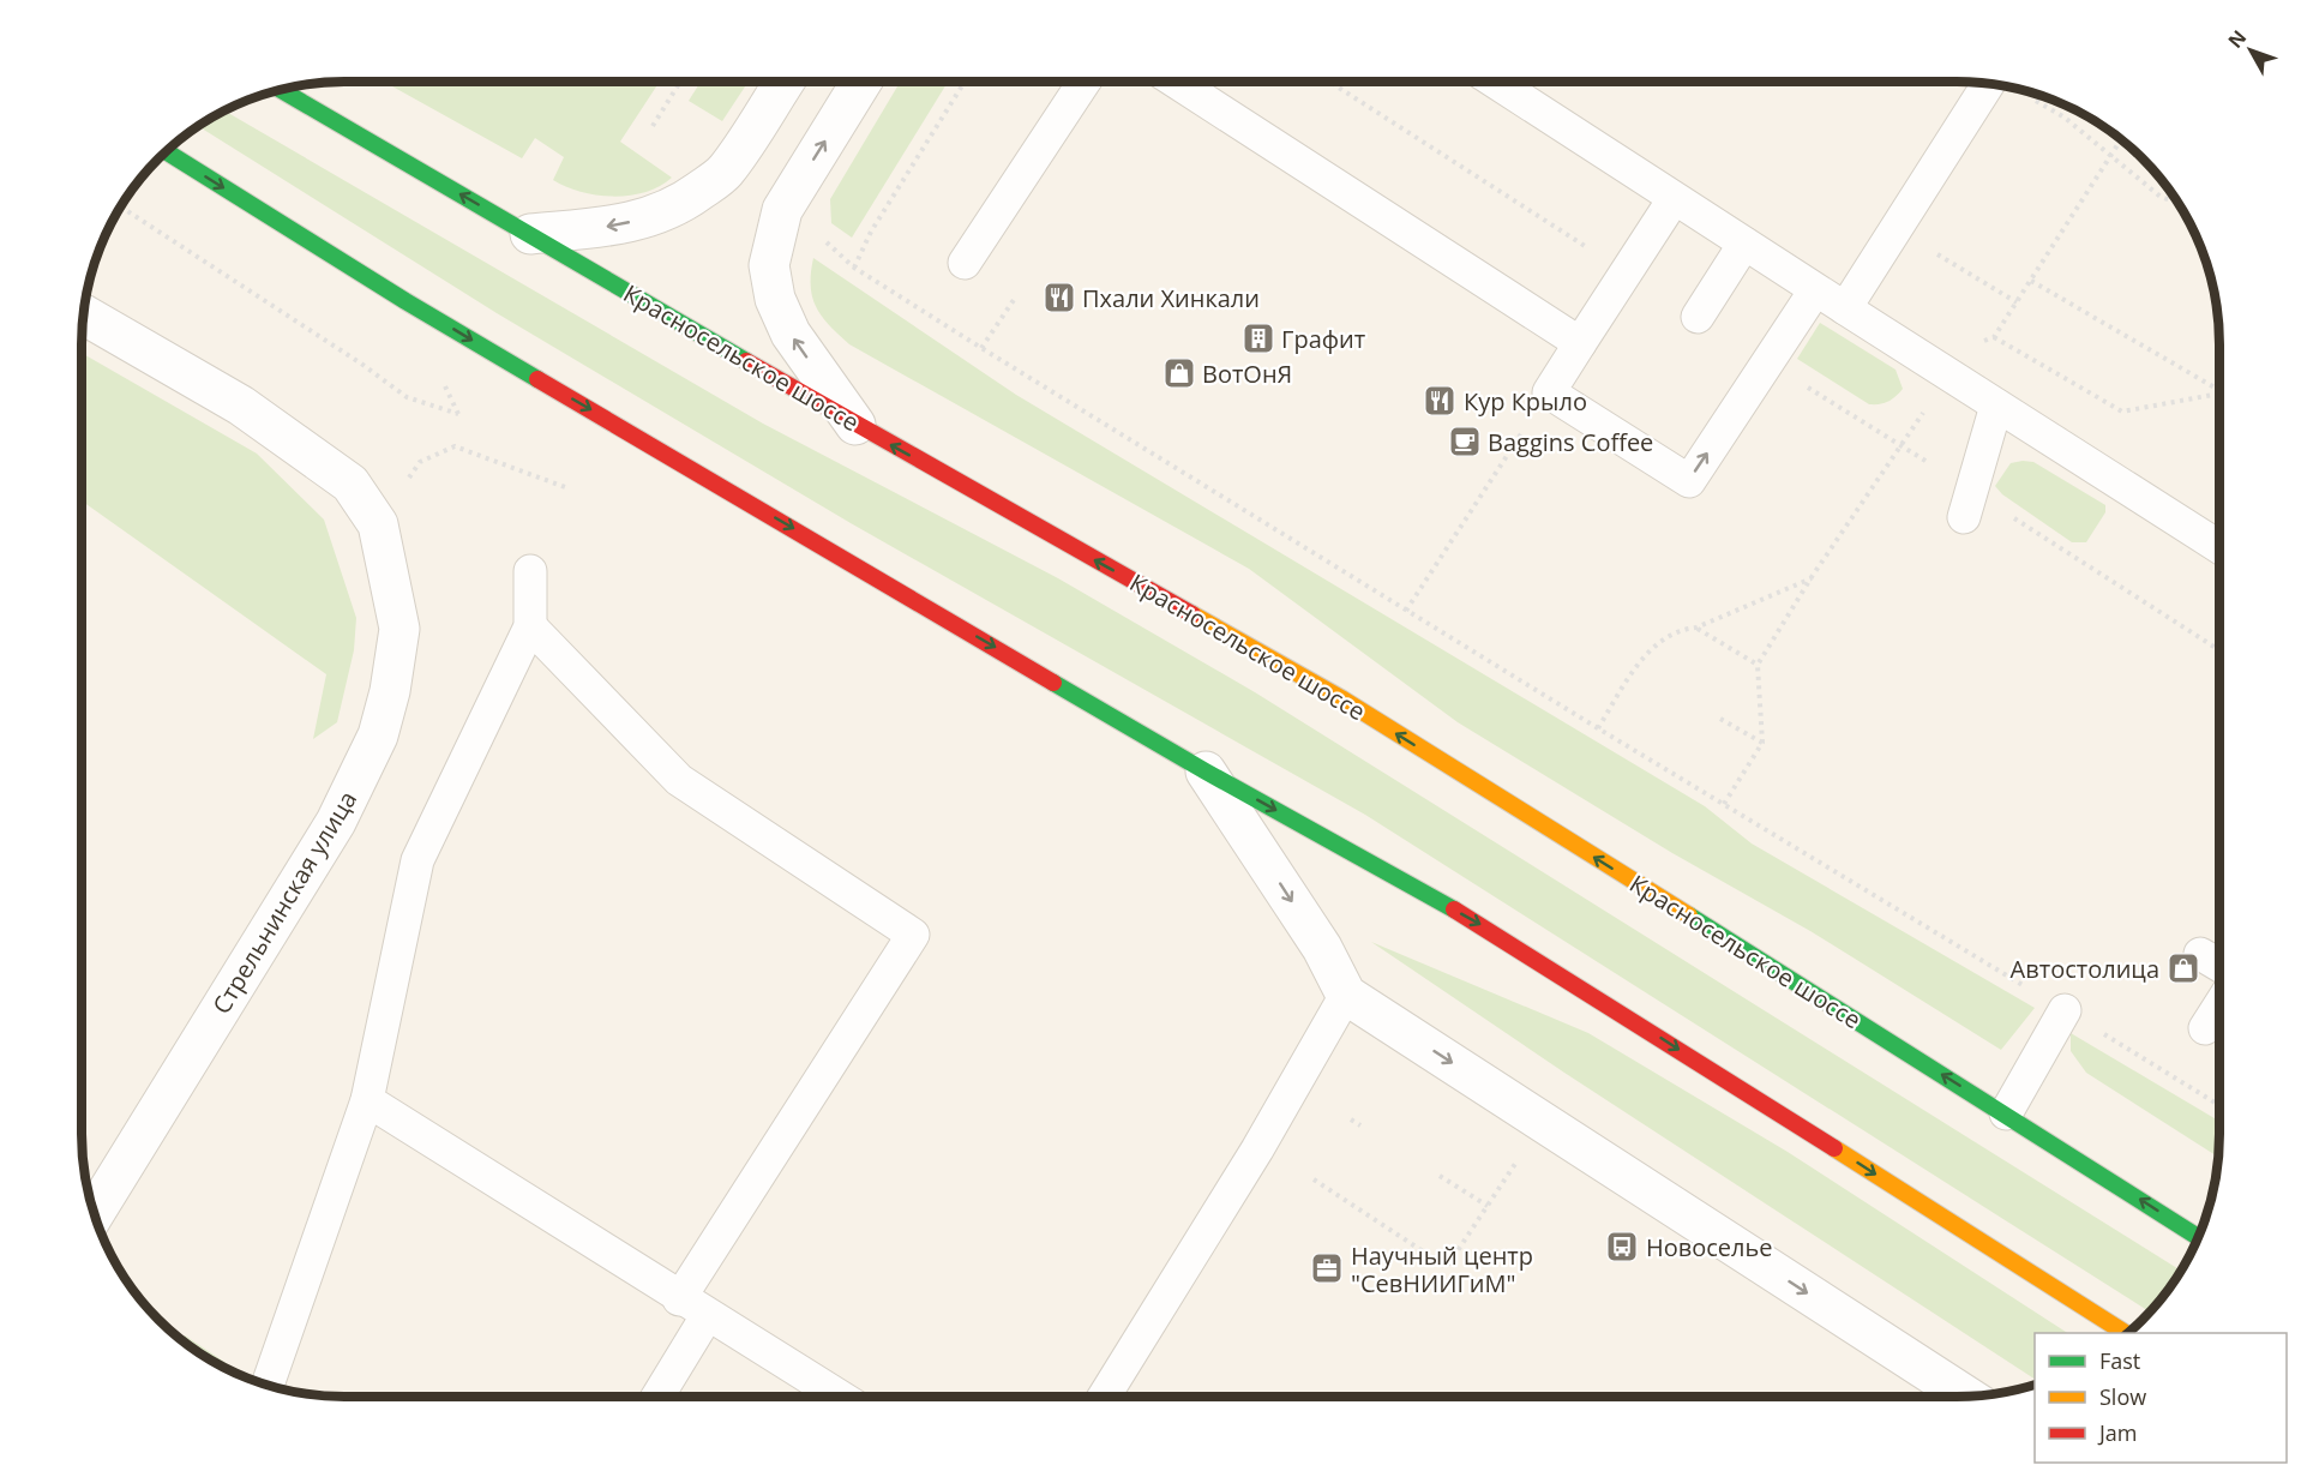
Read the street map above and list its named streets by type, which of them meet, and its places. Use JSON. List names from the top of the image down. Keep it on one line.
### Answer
{"streets":{"main road":["Красносельское шоссе"],"street":["Стрельнинская улица"]},"places":{"restaurant":["Пхали Хинкали","Кур Крыло"],"building":["Графит"],"shop":["ВотОнЯ","Автостолица"],"cafe":["Baggins Coffee"],"bus stop":["Новоселье"],"office":["Научный центр \"СевНИИГиМ\""]},"legend":["Fast","Slow","Jam"],"north":"top left"}
